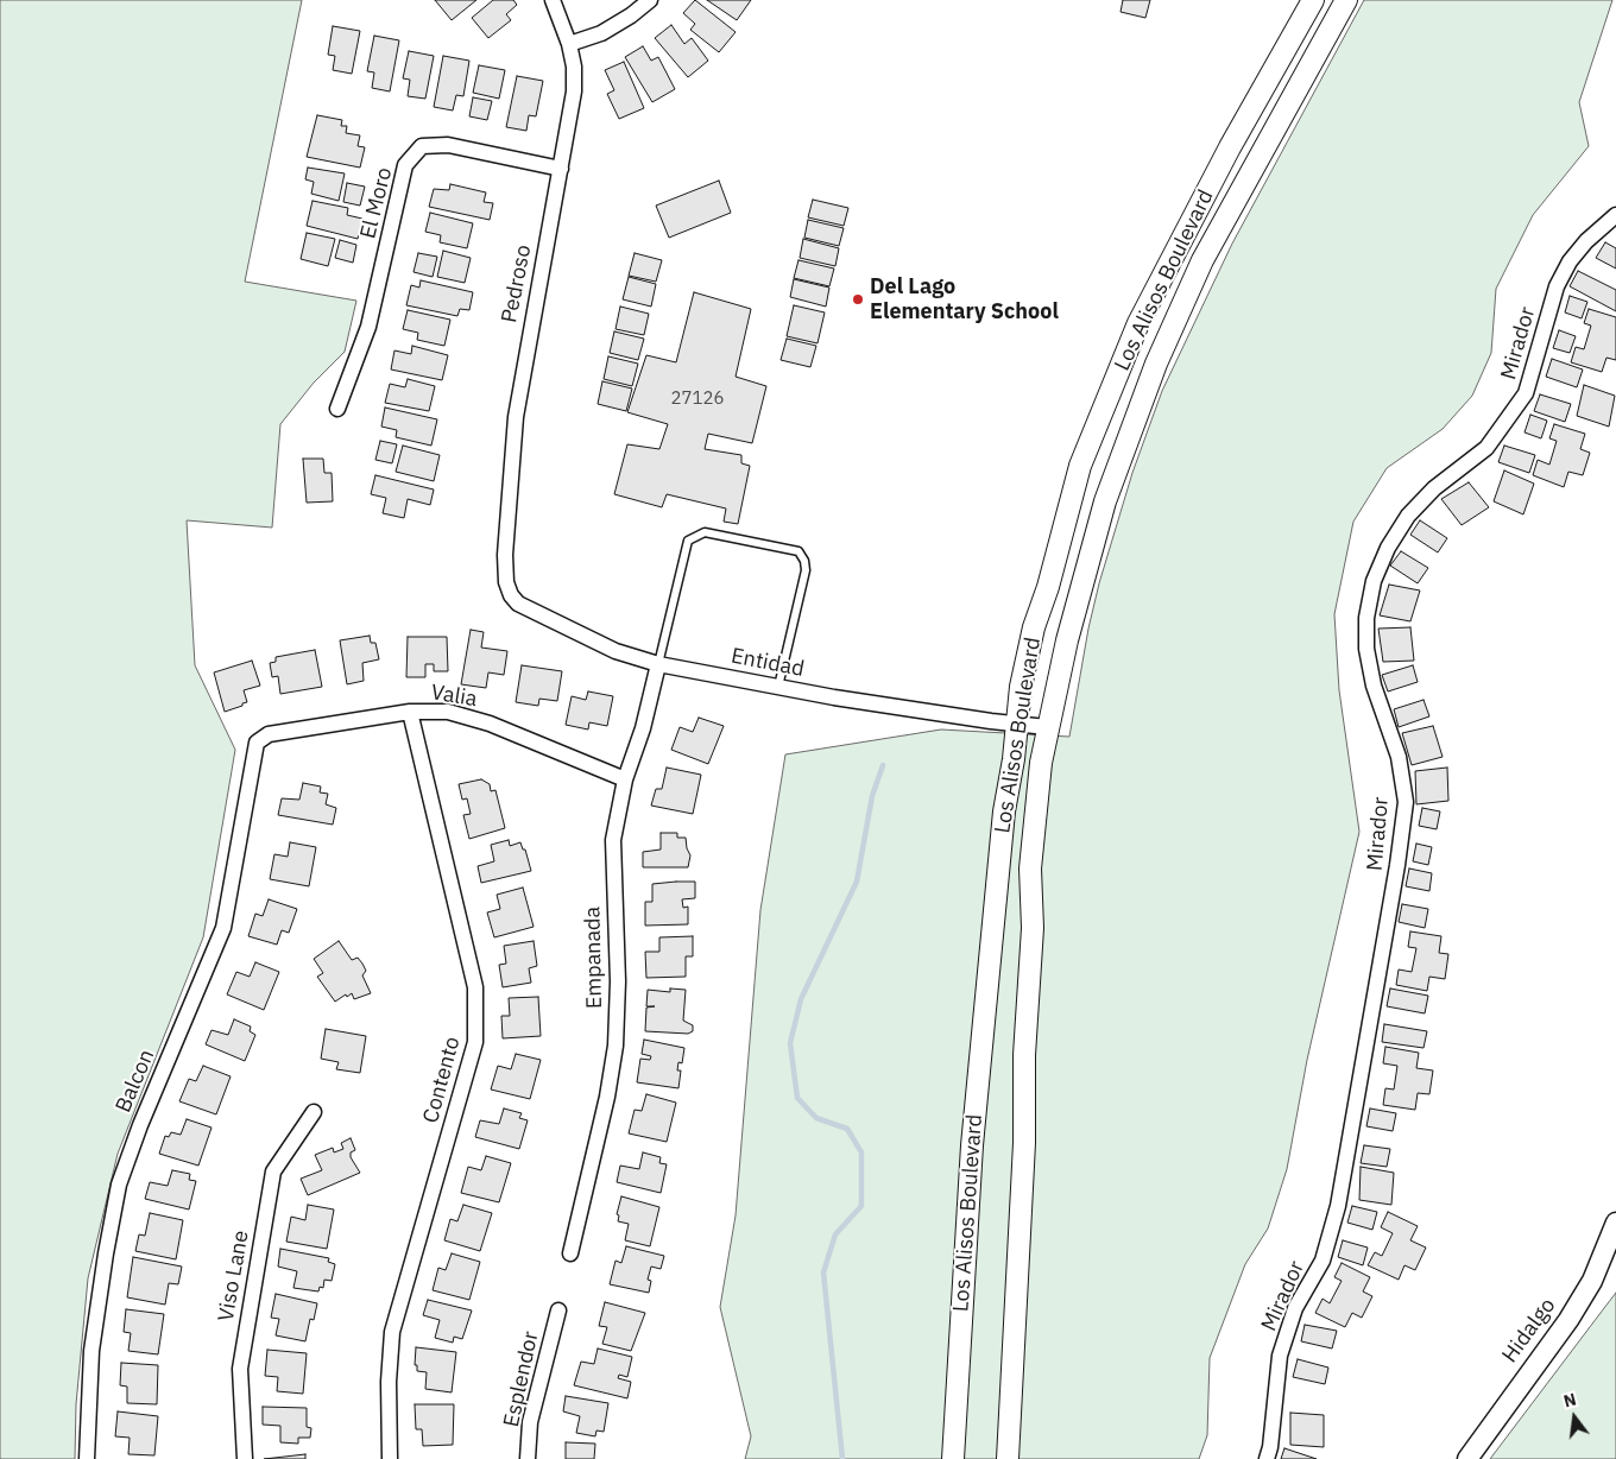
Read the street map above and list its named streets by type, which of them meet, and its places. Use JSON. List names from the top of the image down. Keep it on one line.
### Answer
{"streets":{"main road":["Los Alisos Boulevard"],"street":["El Moro","Pedroso","Mirador","Entidad","Valia","Empanada","Contento","Balcon","Viso Lane","Hidalgo","Esplendor"]},"crossings":[["El Moro","Pedroso"],["Los Alisos Boulevard","Entidad"],["Pedroso","Entidad"],["Entidad","Empanada"],["Valia","Empanada"],["Valia","Contento"],["Valia","Balcon"]],"places":["Del Lago Elementary School"],"house_numbers":["27126"],"north":"top"}
